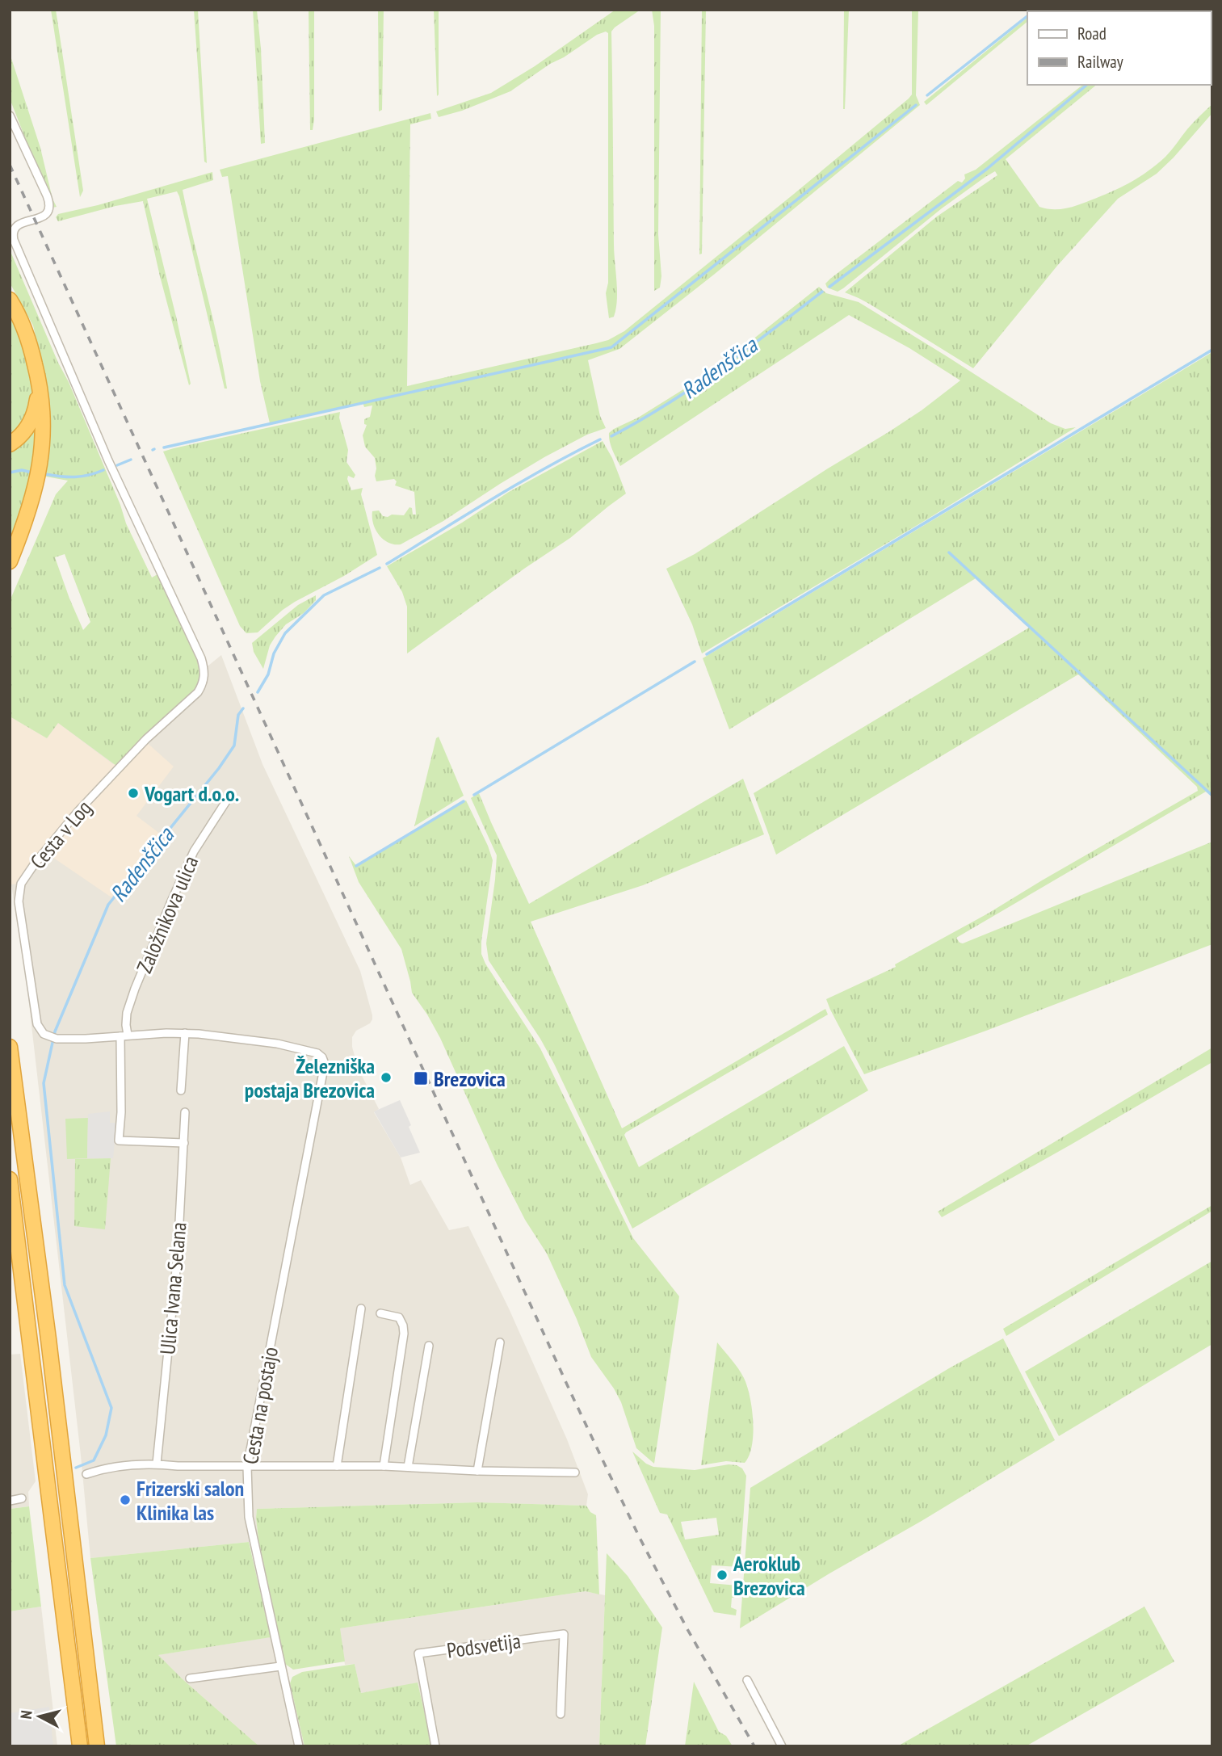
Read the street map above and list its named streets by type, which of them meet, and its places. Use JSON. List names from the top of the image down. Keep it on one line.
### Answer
{"streets":{"street":["Cesta v Log","Založnikova ulica","Ulica Ivana Selana","Cesta na postajo","Podsvetija"]},"crossings":[["Cesta v Log","Založnikova ulica"],["Založnikova ulica","Ulica Ivana Selana"]],"water":["Radenščica"],"places":{"other":["Vogart d.o.o.","Železniška postaja Brezovica","Frizerski salon Klinika las","Aeroklub Brezovica"],"transit":["Brezovica"]},"legend":["Road","Railway"],"north":"left"}
